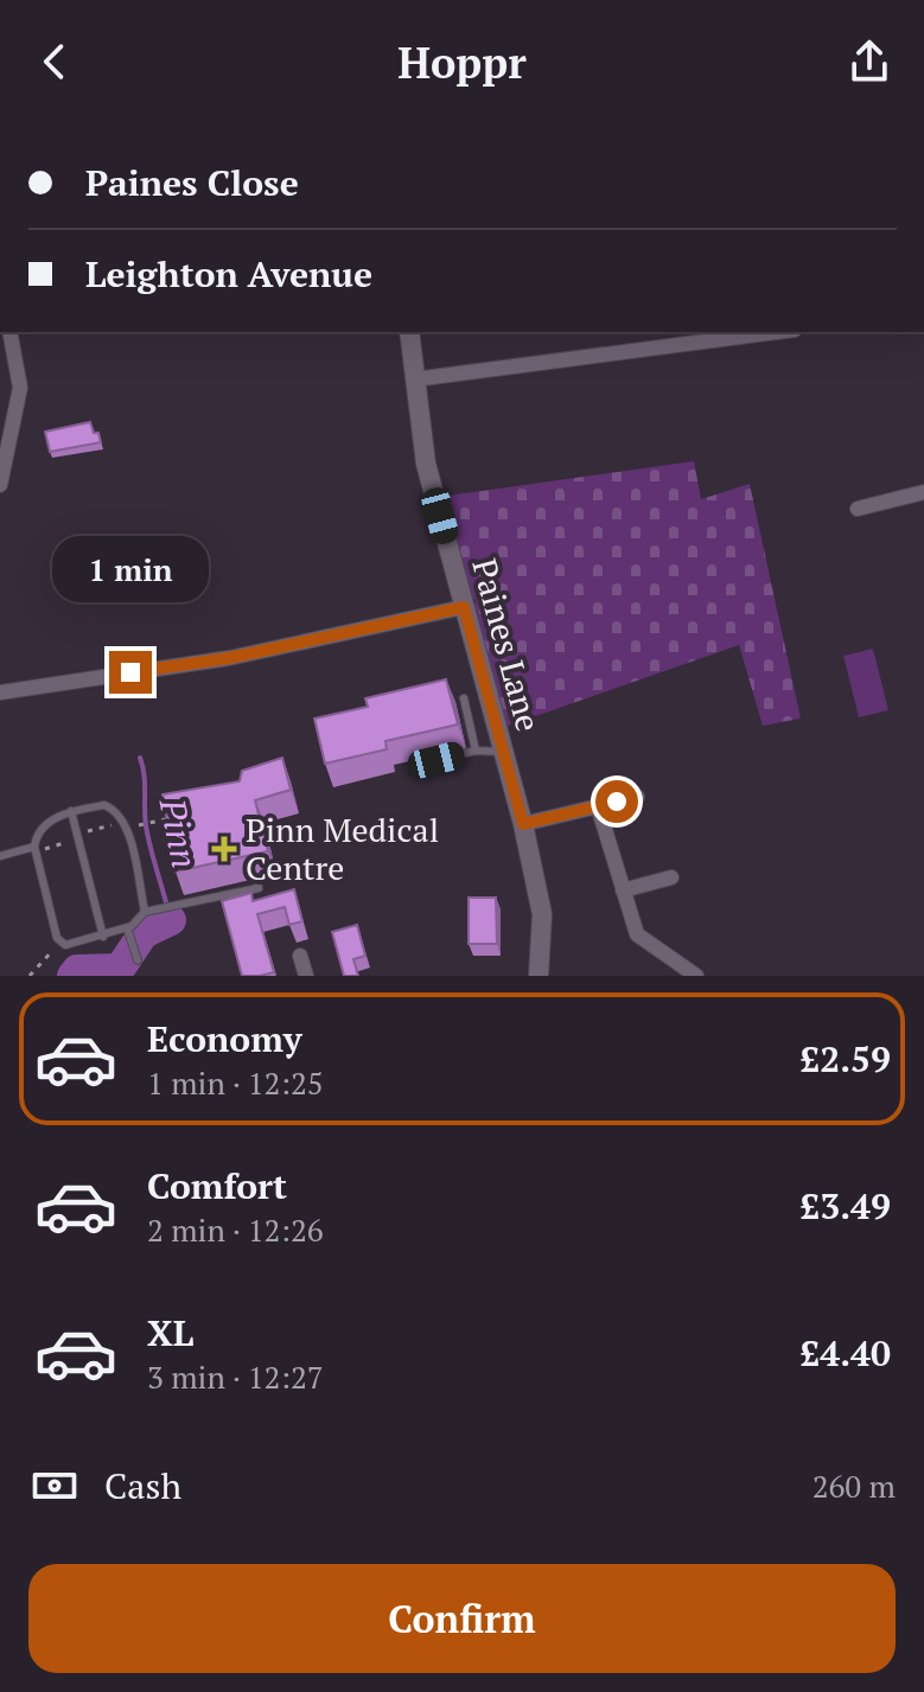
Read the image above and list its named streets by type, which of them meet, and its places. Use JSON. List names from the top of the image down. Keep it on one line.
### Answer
{"streets":{"street":["Paines Lane"]},"water":["Pinn"],"places":{"health":["Pinn Medical Centre"]},"page":{"header":"Hoppr","banner":["Paines Close","Leighton Avenue"],"bubble":"1 min","list":[{"name":"Economy","note":"1 min · 12:25","value":"£2.59"},{"name":"Comfort","note":"2 min · 12:26","value":"£3.49"},{"name":"XL","note":"3 min · 12:27","value":"£4.40"}],"pay":["Cash","260 m"],"buttons":"Confirm"}}
